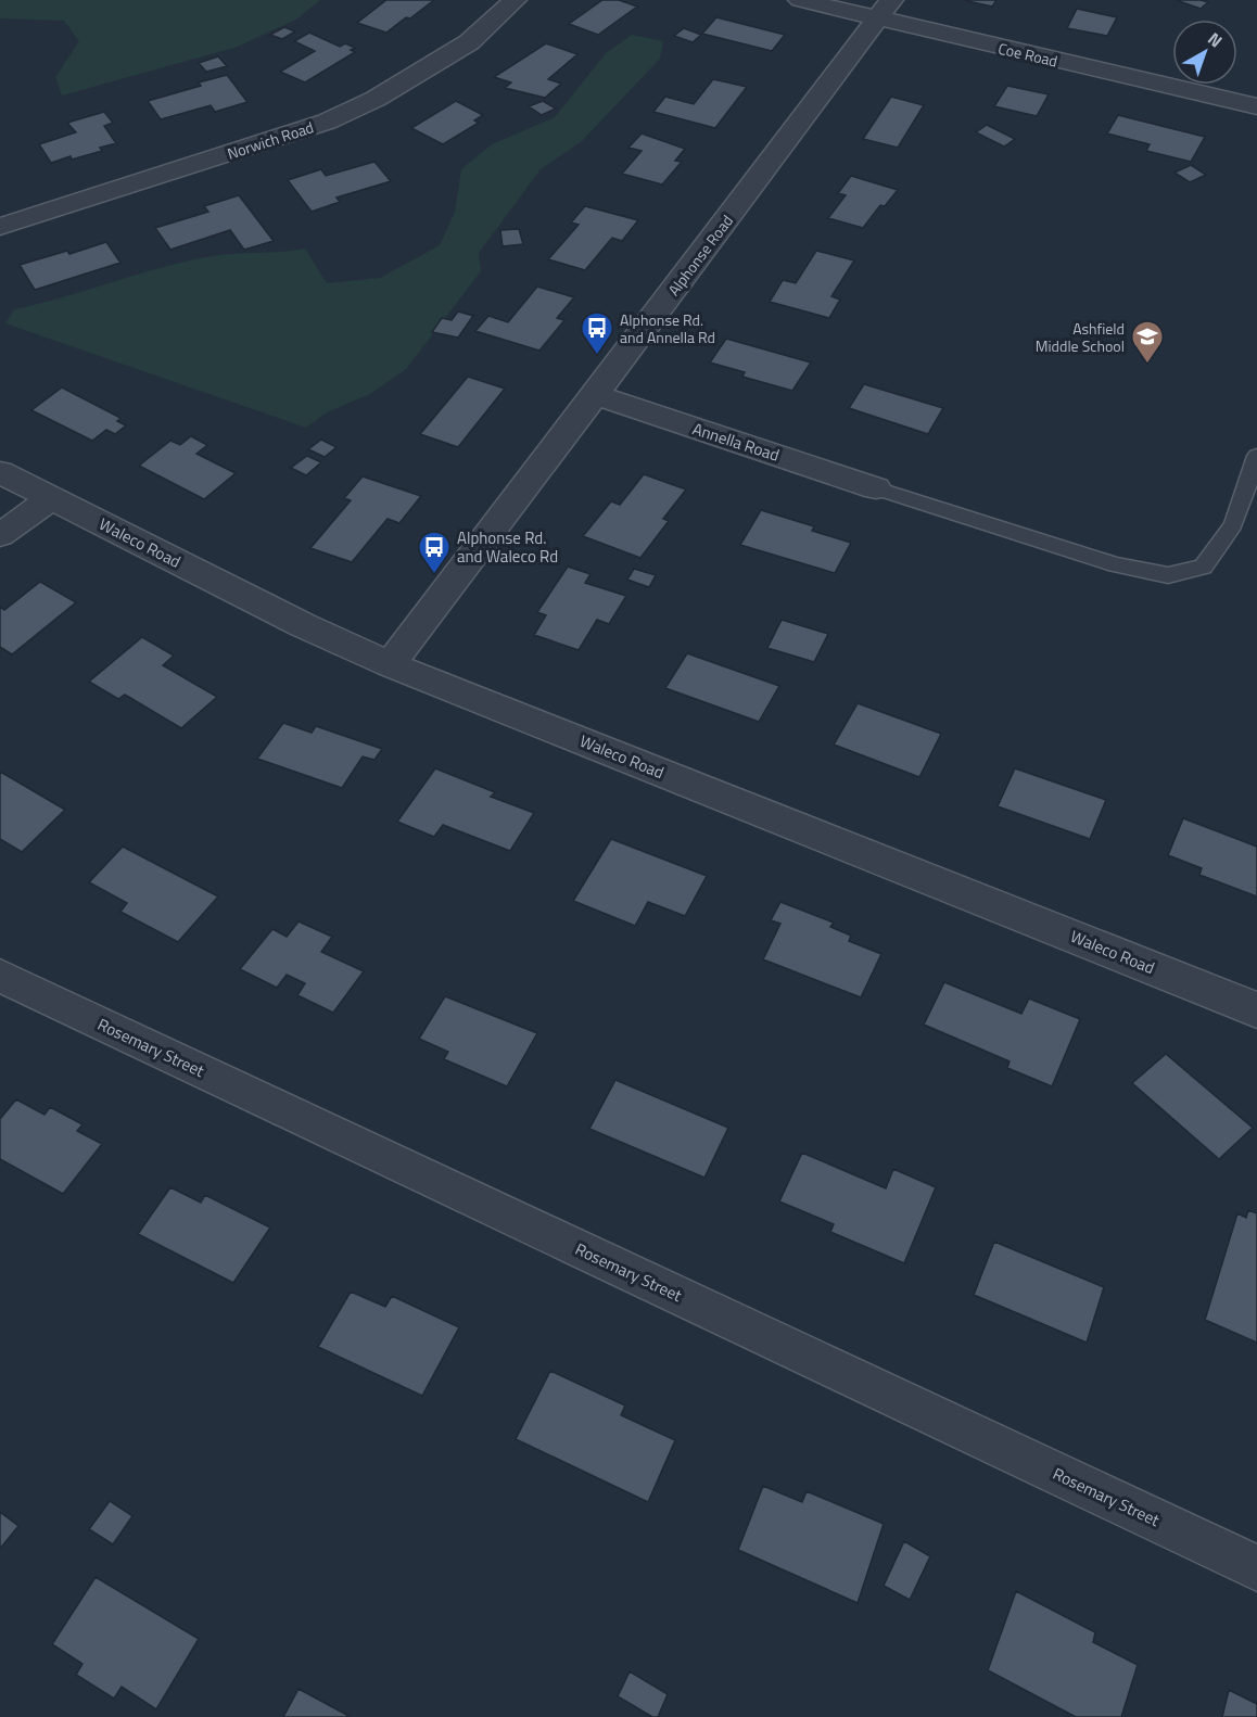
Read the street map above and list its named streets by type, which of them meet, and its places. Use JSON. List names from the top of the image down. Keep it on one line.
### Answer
{"streets":{"street":["Coe Road","Norwich Road","Alphonse Road","Annella Road","Waleco Road","Rosemary Street"]},"crossings":[["Coe Road","Alphonse Road"],["Alphonse Road","Annella Road"],["Alphonse Road","Waleco Road"]],"places":{"bus stop":["Alphonse Rd. and Annella Rd","Alphonse Rd. and Waleco Rd"],"school or university":["Ashfield Middle School"]},"north":"top right"}
